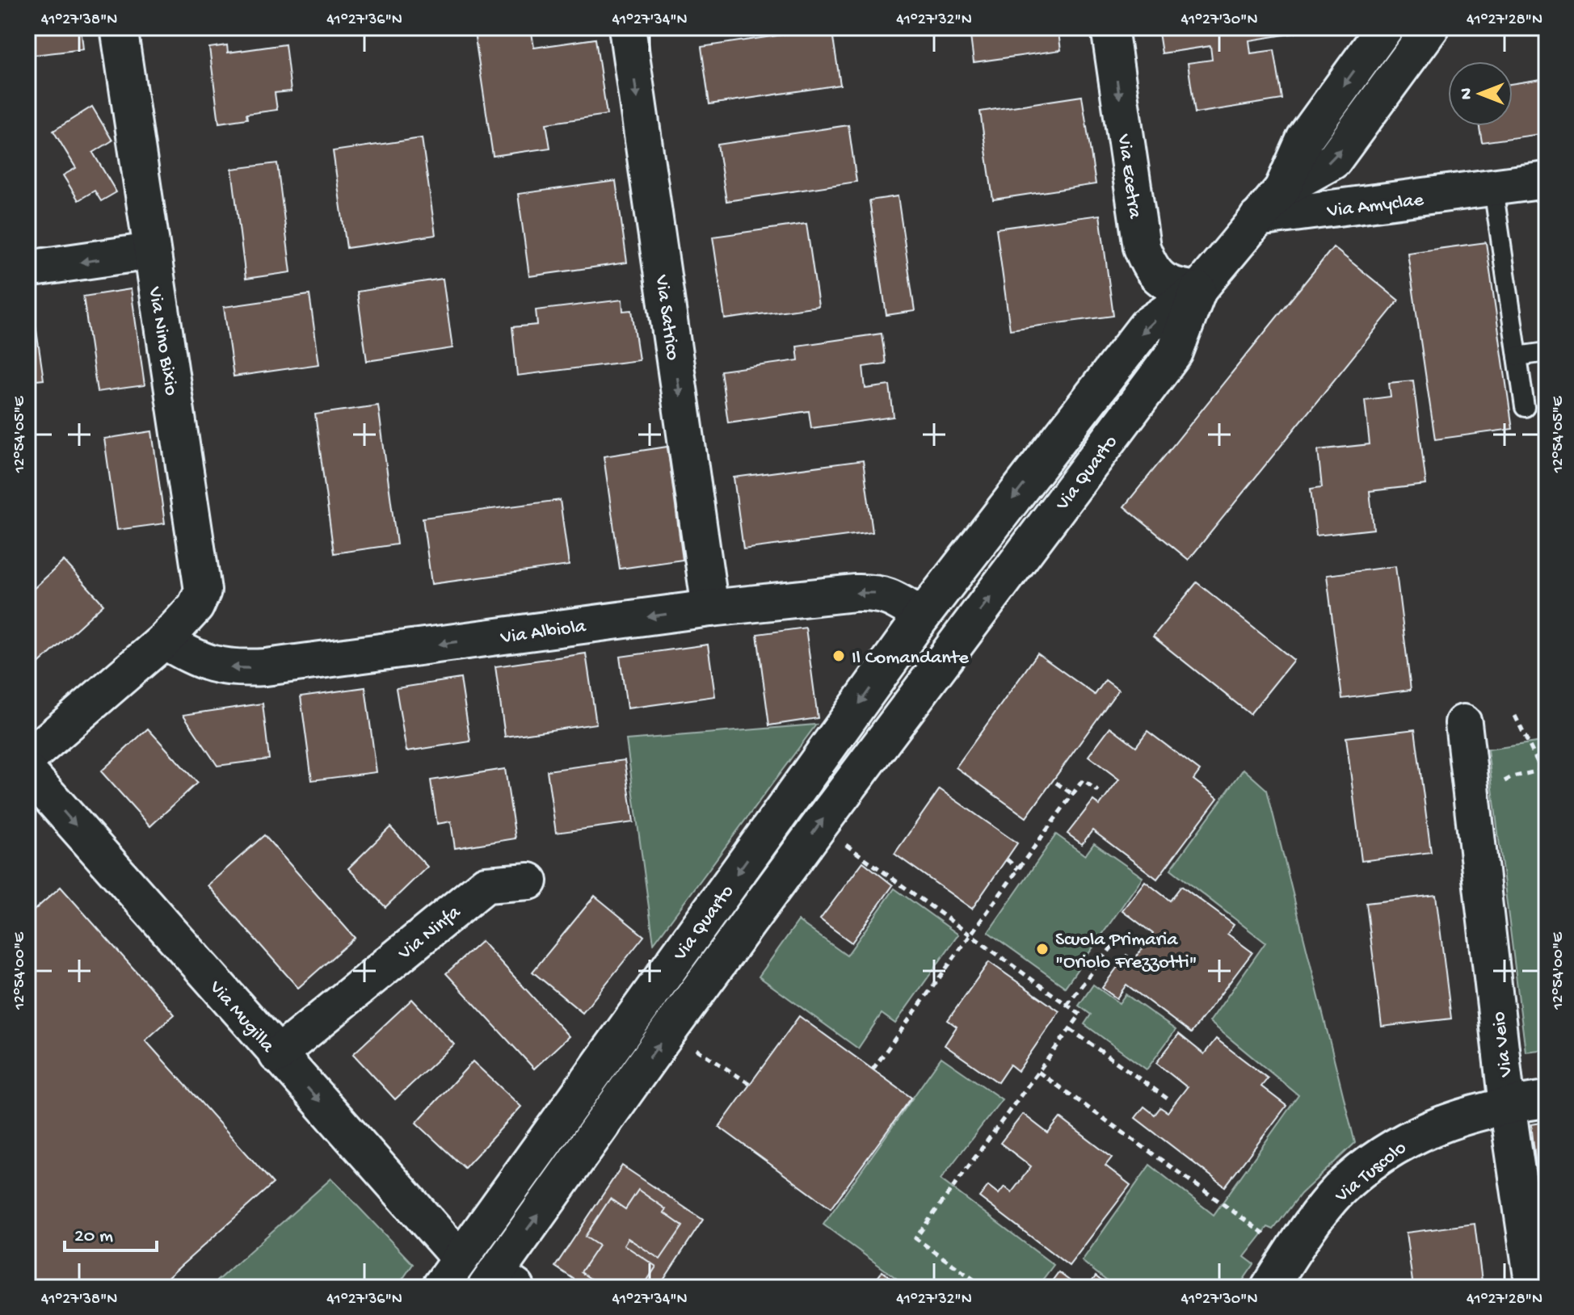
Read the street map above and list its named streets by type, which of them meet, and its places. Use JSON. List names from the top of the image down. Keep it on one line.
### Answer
{"streets":{"street":["Via Ecetra","Via Amyclae","Via Satrico","Via Nino Bixio","Via Quarto","Via Albiola","Via Ninfa","Via Mugilla","Via Veio","Via Tuscolo"]},"crossings":[["Via Ecetra","Via Quarto"],["Via Amyclae","Via Quarto"],["Via Satrico","Via Albiola"],["Via Nino Bixio","Via Albiola"],["Via Quarto","Via Albiola"],["Via Quarto","Via Mugilla"],["Via Ninfa","Via Mugilla"],["Via Veio","Via Tuscolo"]],"one_way":["Via Ecetra","Via Satrico","Via Albiola","Via Mugilla"],"places":["Il Comandante","Scuola Primaria \"Oriolo Frezzotti\""],"scale_bar":"20 m","north":"left","coordinates":["41°27'38\"N","41°27'36\"N","41°27'34\"N","41°27'32\"N","41°27'30\"N","41°27'28\"N","12°54'05\"E","12°54'00\"E"]}
